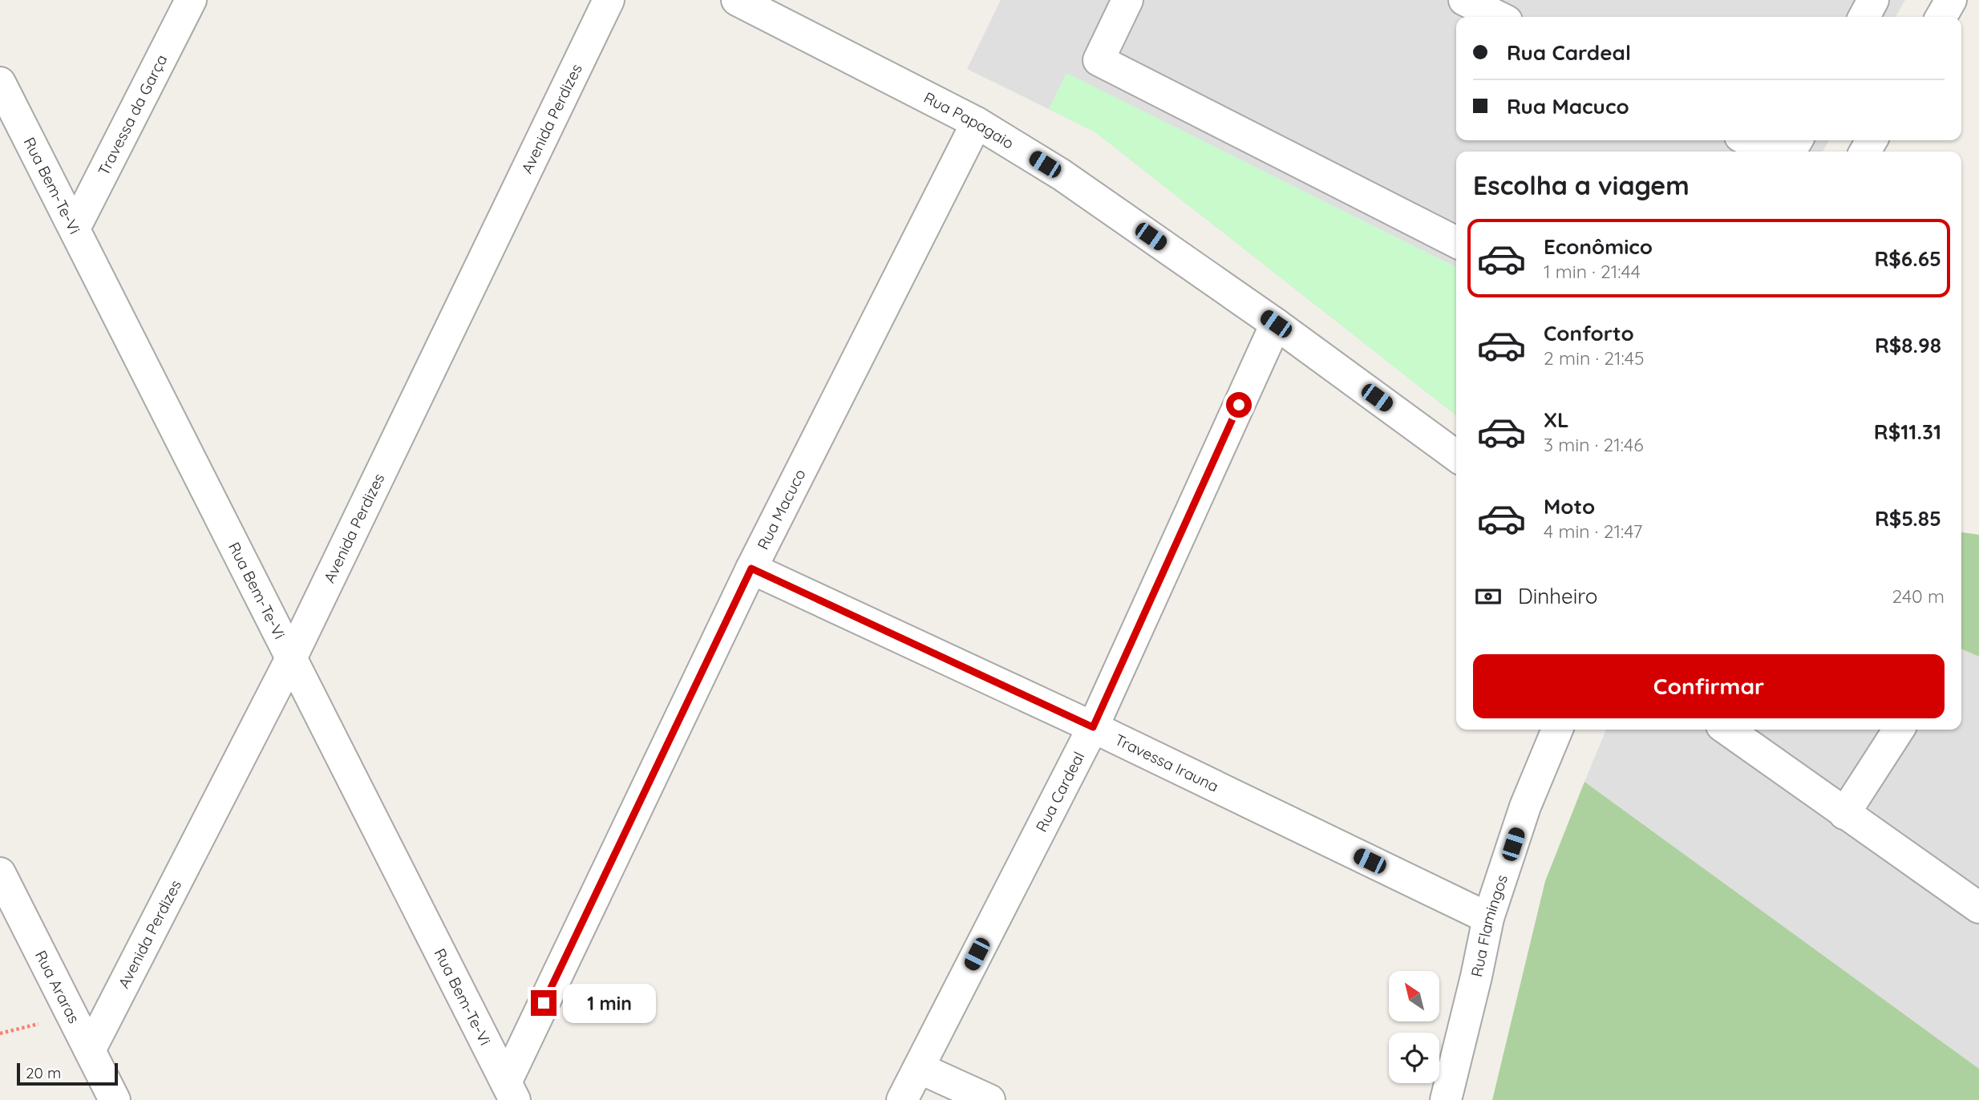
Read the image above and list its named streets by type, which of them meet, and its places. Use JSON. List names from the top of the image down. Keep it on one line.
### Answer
{"streets":{"street":["Travessa da Garça","Avenida Perdizes","Rua Papagaio","Rua Bem-Te-Vi","Rua Macuco","Travessa Irauna","Rua Cardeal","Rua Flamingos","Rua Araras"]},"crossings":[["Travessa da Garça","Rua Bem-Te-Vi"],["Avenida Perdizes","Rua Bem-Te-Vi"],["Avenida Perdizes","Rua Araras"],["Rua Papagaio","Rua Macuco"],["Rua Papagaio","Rua Cardeal"],["Rua Bem-Te-Vi","Rua Macuco"],["Rua Macuco","Travessa Irauna"],["Travessa Irauna","Rua Cardeal"],["Travessa Irauna","Rua Flamingos"]],"scale_bar":"20 m","north":"top left","page":{"banner":["Rua Cardeal","Rua Macuco"],"heading":"Escolha a viagem","list":[{"name":"Econômico","note":"1 min · 21:44","value":"R$6.65"},{"name":"Conforto","note":"2 min · 21:45","value":"R$8.98"},{"name":"XL","note":"3 min · 21:46","value":"R$11.31"},{"name":"Moto","note":"4 min · 21:47","value":"R$5.85"}],"pay":["Dinheiro","240 m"],"buttons":"Confirmar","bubble":"1 min","scale":"20 m"}}
